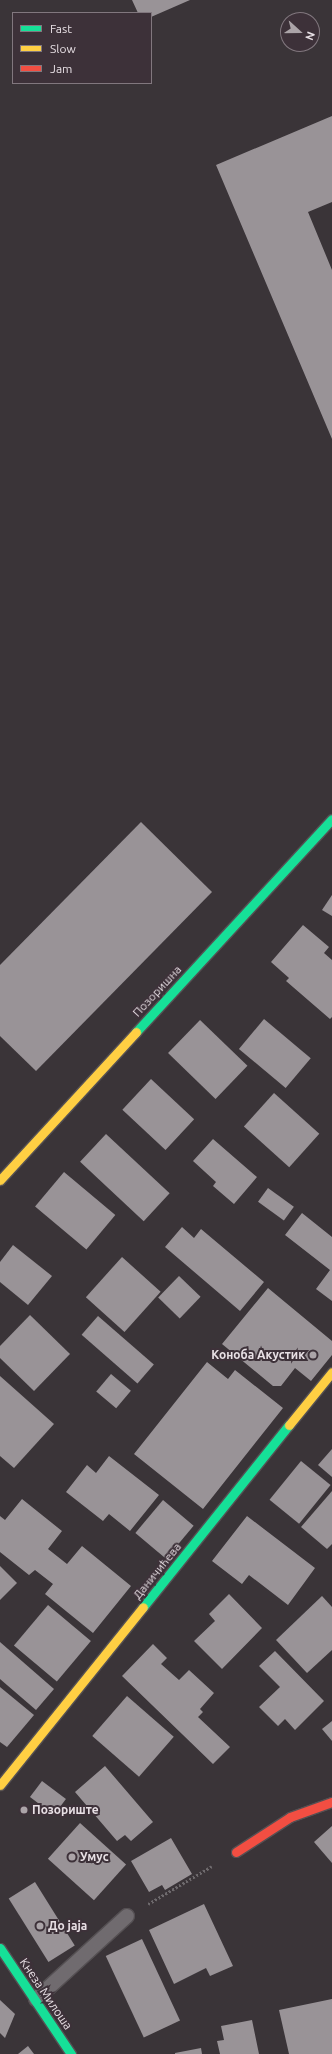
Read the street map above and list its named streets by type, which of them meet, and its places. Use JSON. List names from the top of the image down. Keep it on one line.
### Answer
{"streets":{"street":["Позоришна","Даничићева","Кнеза Милоша"]},"places":["Коноба Акустик","Позориште","Умус","До јаја"],"legend":["Fast","Slow","Jam"],"north":"right"}
